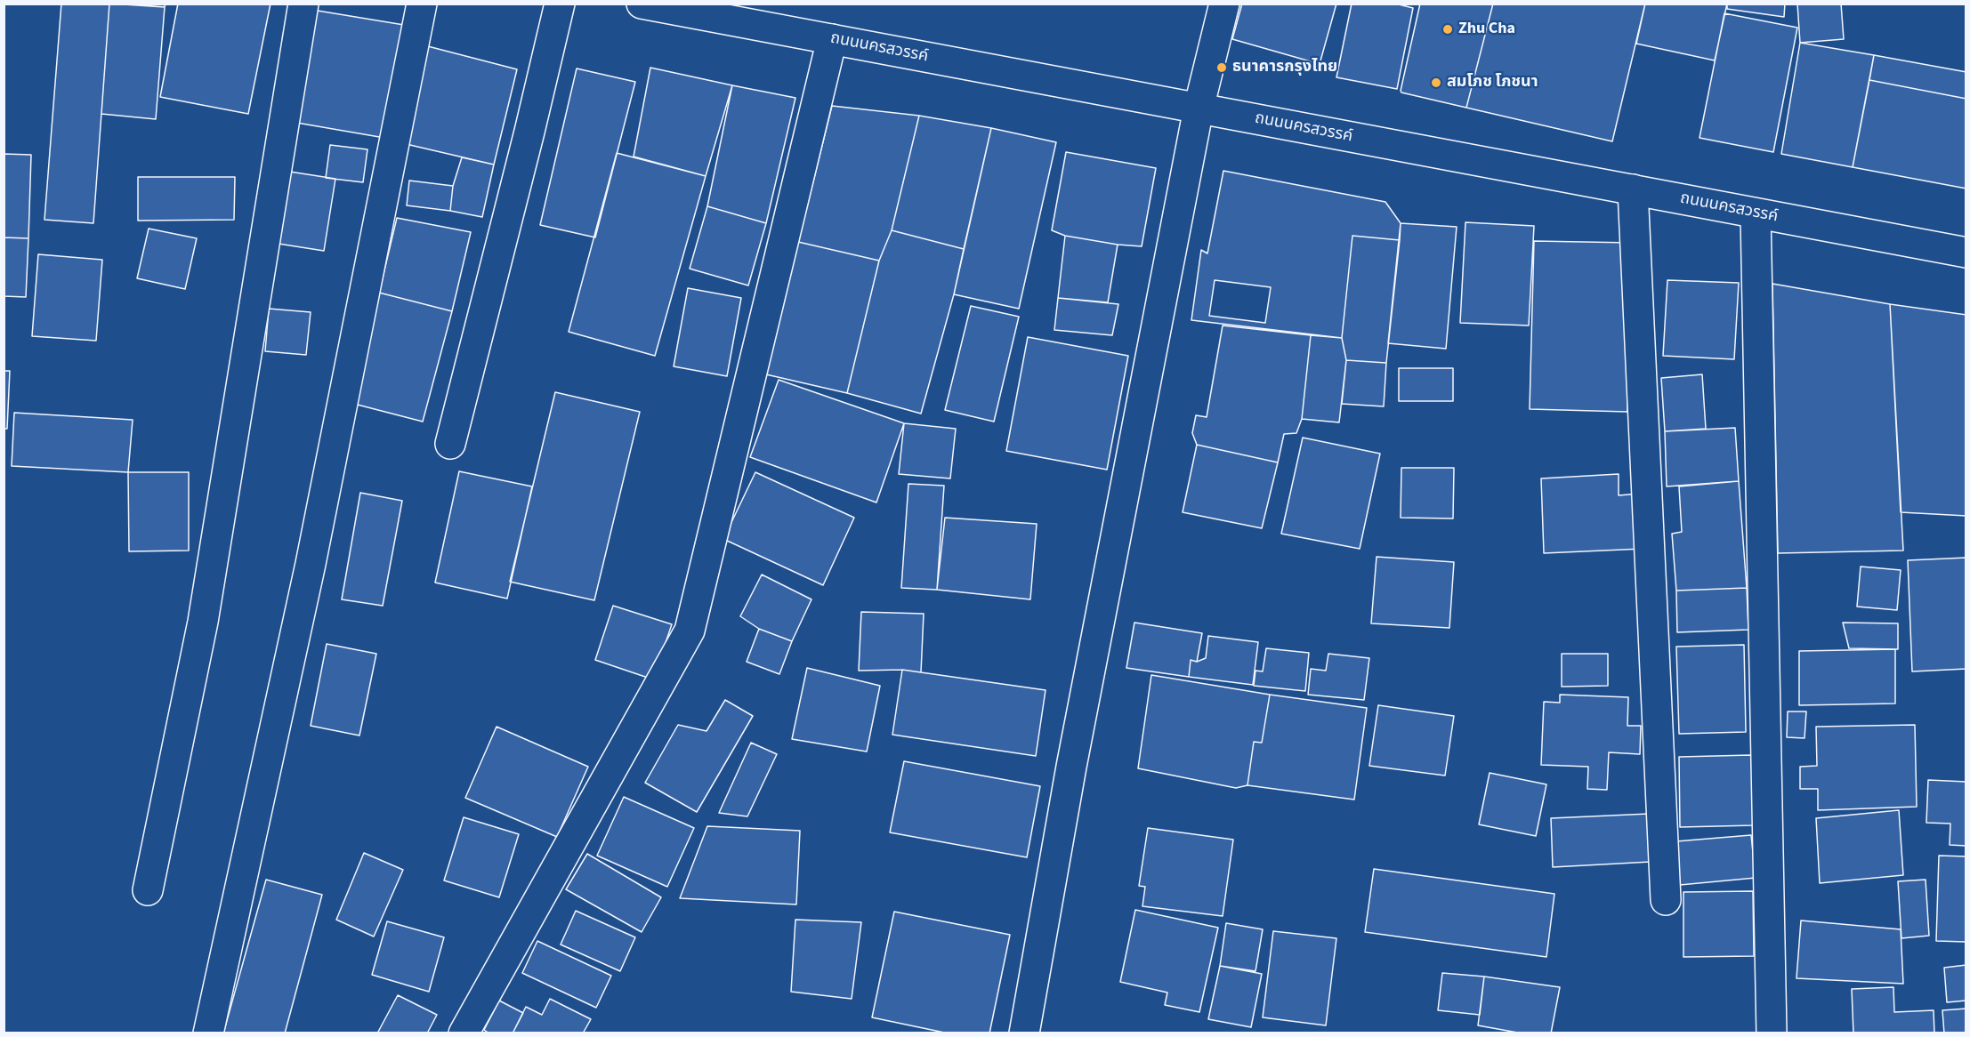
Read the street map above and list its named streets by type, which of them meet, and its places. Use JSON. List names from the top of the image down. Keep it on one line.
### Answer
{"streets":{"street":["ถนนนครสวรรค์"]},"places":["Zhu Cha","ธนาคารกรุงไทย","สมโภช โภชนา"]}
